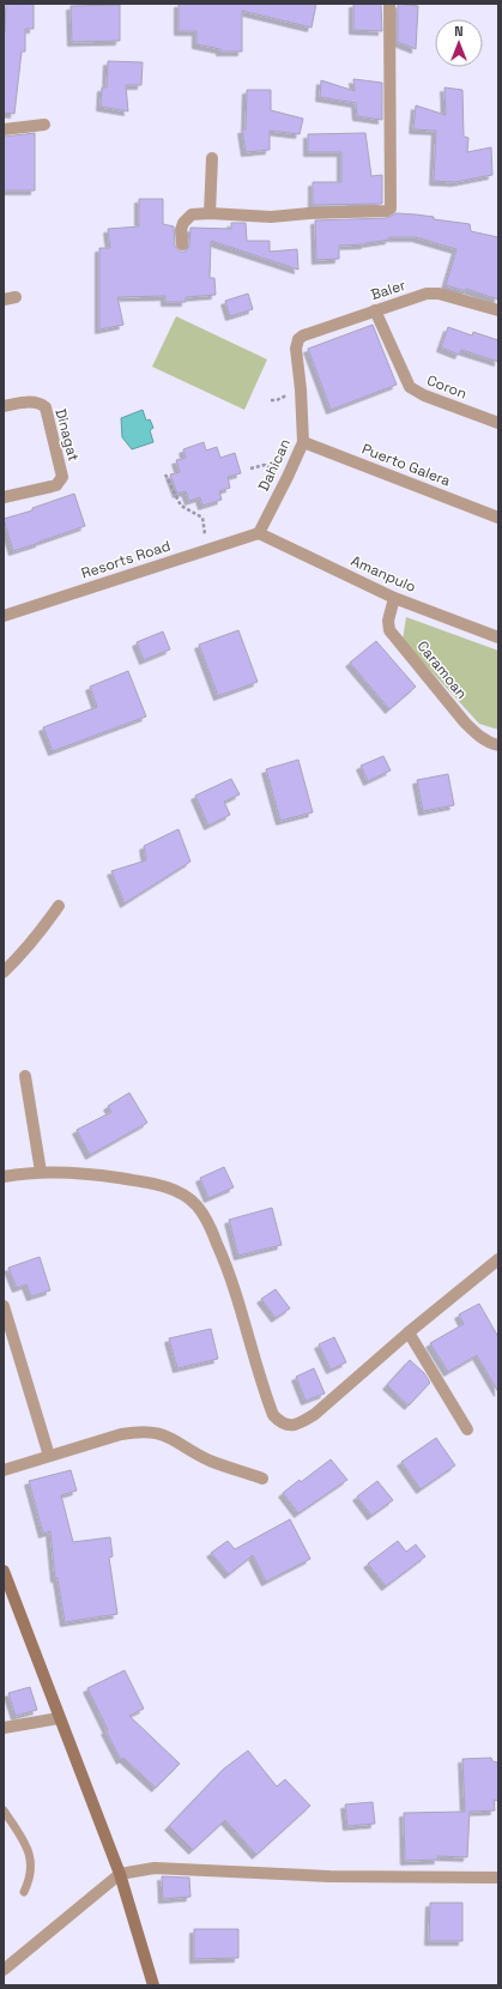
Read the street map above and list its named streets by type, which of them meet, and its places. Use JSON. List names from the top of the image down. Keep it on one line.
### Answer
{"streets":{"street":["Baler","Coron","Dinagat","Dahican","Puerto Galera","Resorts Road","Amanpulo","Caramoan"]},"crossings":[["Baler","Coron"],["Baler","Dahican"],["Dahican","Puerto Galera"],["Dahican","Resorts Road"],["Dahican","Amanpulo"],["Resorts Road","Amanpulo"],["Amanpulo","Caramoan"]],"north":"top"}
